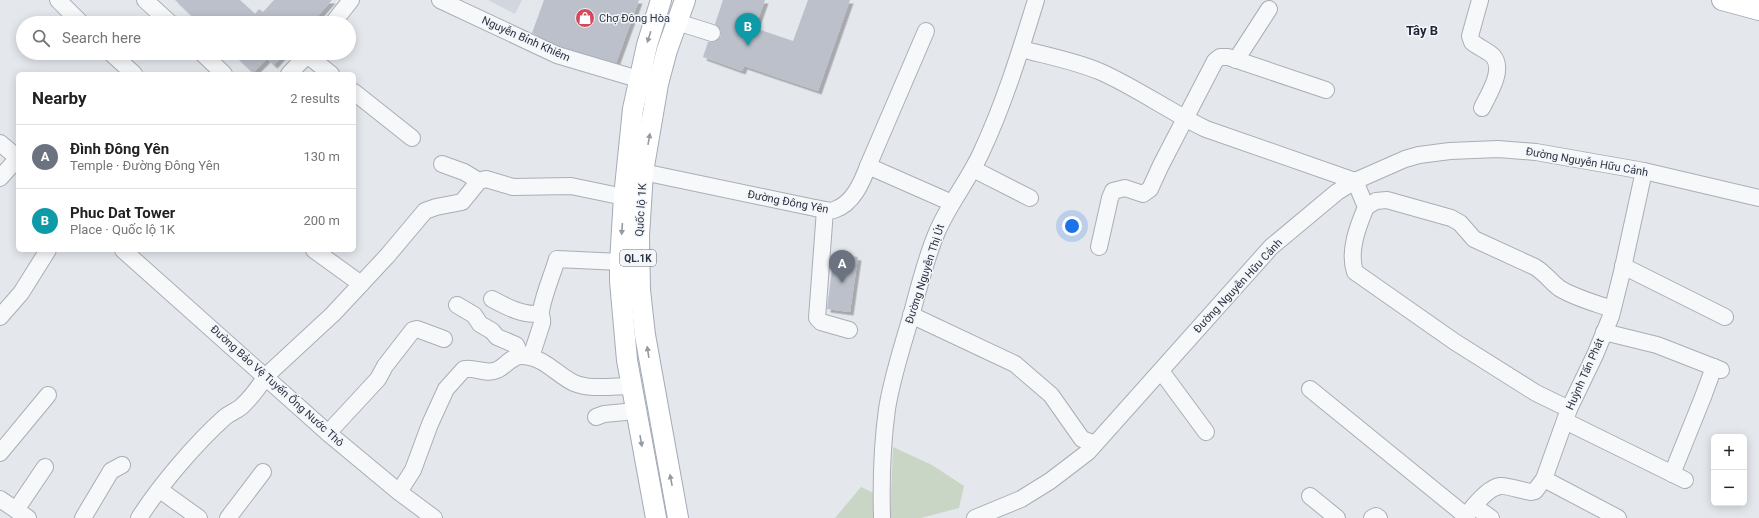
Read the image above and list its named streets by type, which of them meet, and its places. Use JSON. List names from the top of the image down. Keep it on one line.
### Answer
{"streets":{"main road":["Quốc lộ 1K","QL.1K"],"street":["Nguyễn Bỉnh Khiêm","Đường Nguyễn Hữu Cảnh","Đường Đông Yên","Đường Nguyễn Thị Út","Huỳnh Tấn Phát","Đường Bảo Vệ Tuyến Ống Nước Thô"]},"crossings":[["Nguyễn Bỉnh Khiêm","Quốc lộ 1K"],["Đường Nguyễn Hữu Cảnh","Huỳnh Tấn Phát"],["Đường Đông Yên","Quốc lộ 1K"]],"districts":["Tây B"],"places":{"shop":["Chợ Đông Hòa"]},"page":{"pins":["B","A"],"search":"Search here","heading":["Nearby","2 results"],"list":[{"mark":"A","name":"Đình Đông Yên","note":"Temple · Đường Đông Yên","value":"130 m"},{"mark":"B","name":"Phuc Dat Tower","note":"Place · Quốc lộ 1K","value":"200 m"}],"map_buttons":["+","−"]}}
